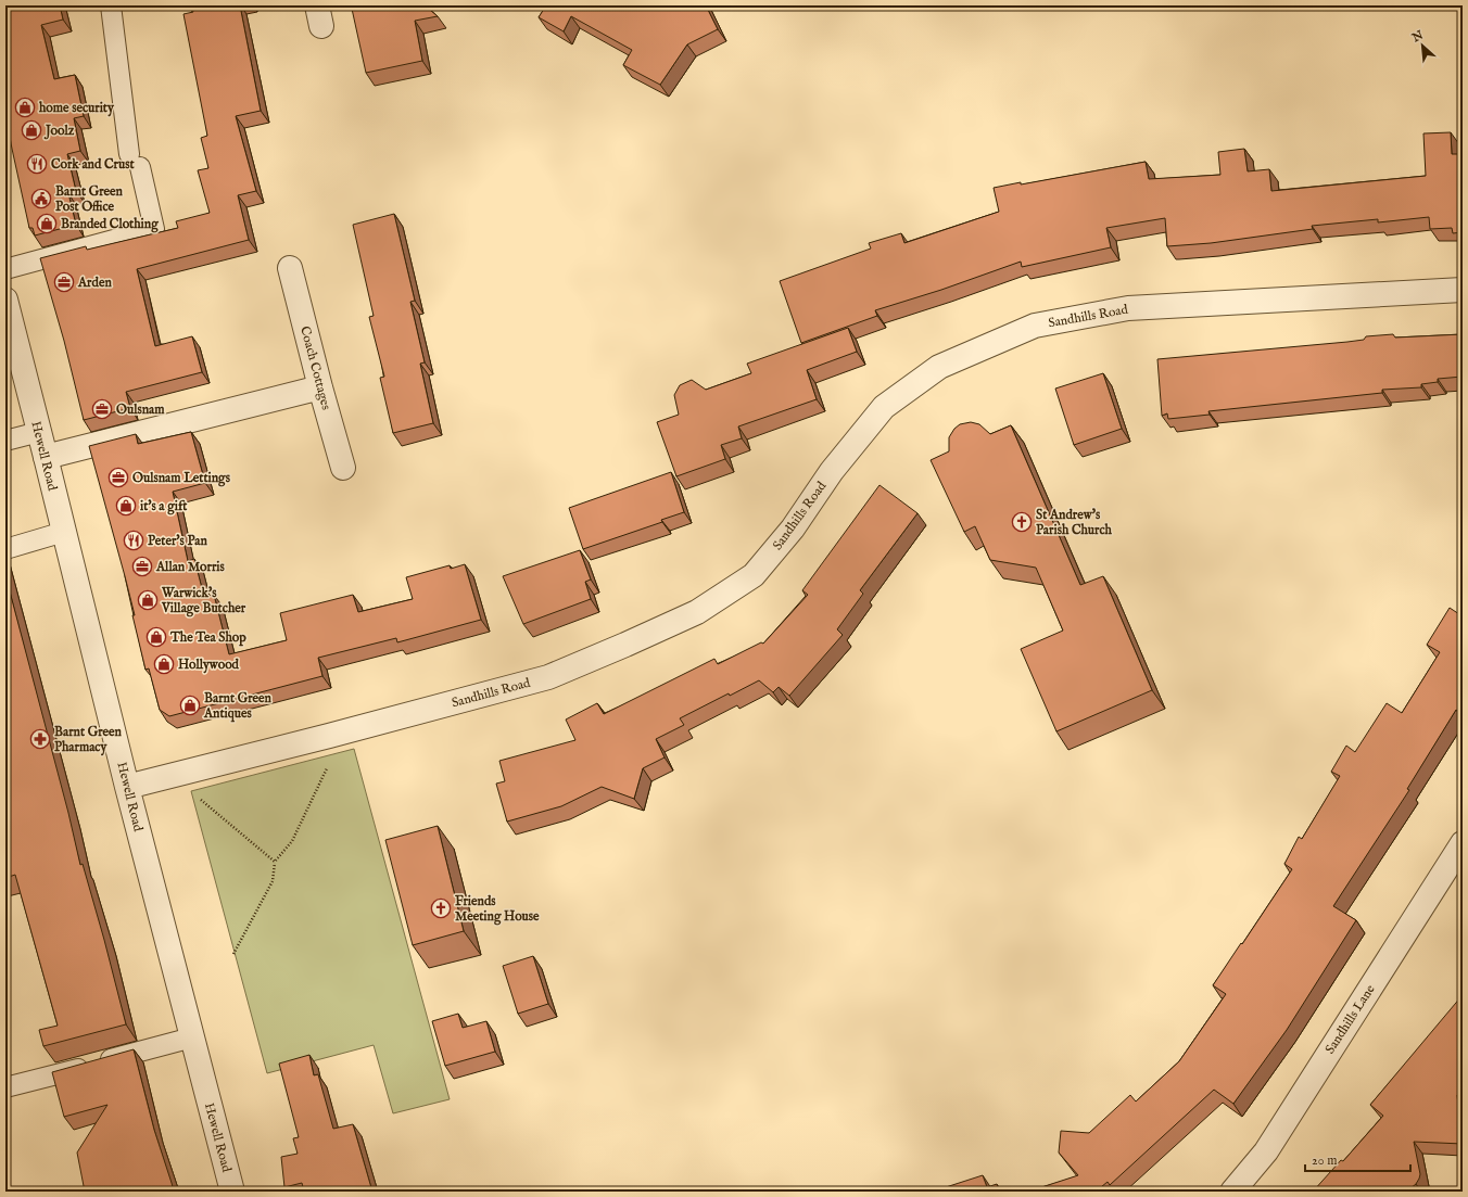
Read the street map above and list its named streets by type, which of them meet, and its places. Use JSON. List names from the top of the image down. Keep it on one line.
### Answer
{"streets":{"street":["Sandhills Road","Coach Cottages","Hewell Road","Sandhills Lane"]},"crossings":[["Sandhills Road","Hewell Road"]],"places":{"shop":["home security","Joolz","Branded Clothing","it's a gift","Warwick's Village Butcher","The Tea Shop","Hollywood","Barnt Green Antiques"],"restaurant":["Cork and Crust","Peter's Pan"],"public building":["Barnt Green Post Office"],"office":["Arden","Oulsnam","Oulsnam Lettings","Allan Morris"],"church":["St Andrew's Parish Church","Friends Meeting House"],"pharmacy":["Barnt Green Pharmacy"]},"scale_bar":"20 m","north":"top left"}
